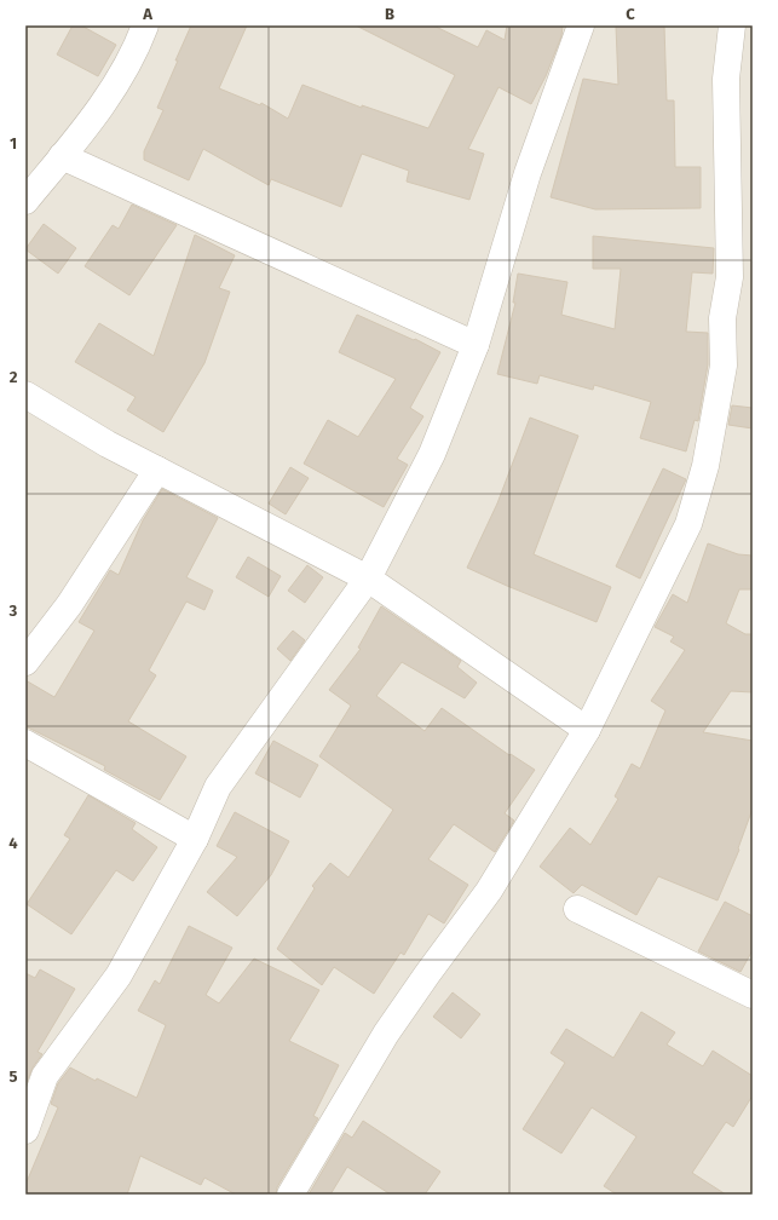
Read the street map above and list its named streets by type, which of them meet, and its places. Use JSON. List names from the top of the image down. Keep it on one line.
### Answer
{"grid":{"columns":["A","B","C"],"rows":["1","2","3","4","5"]}}
